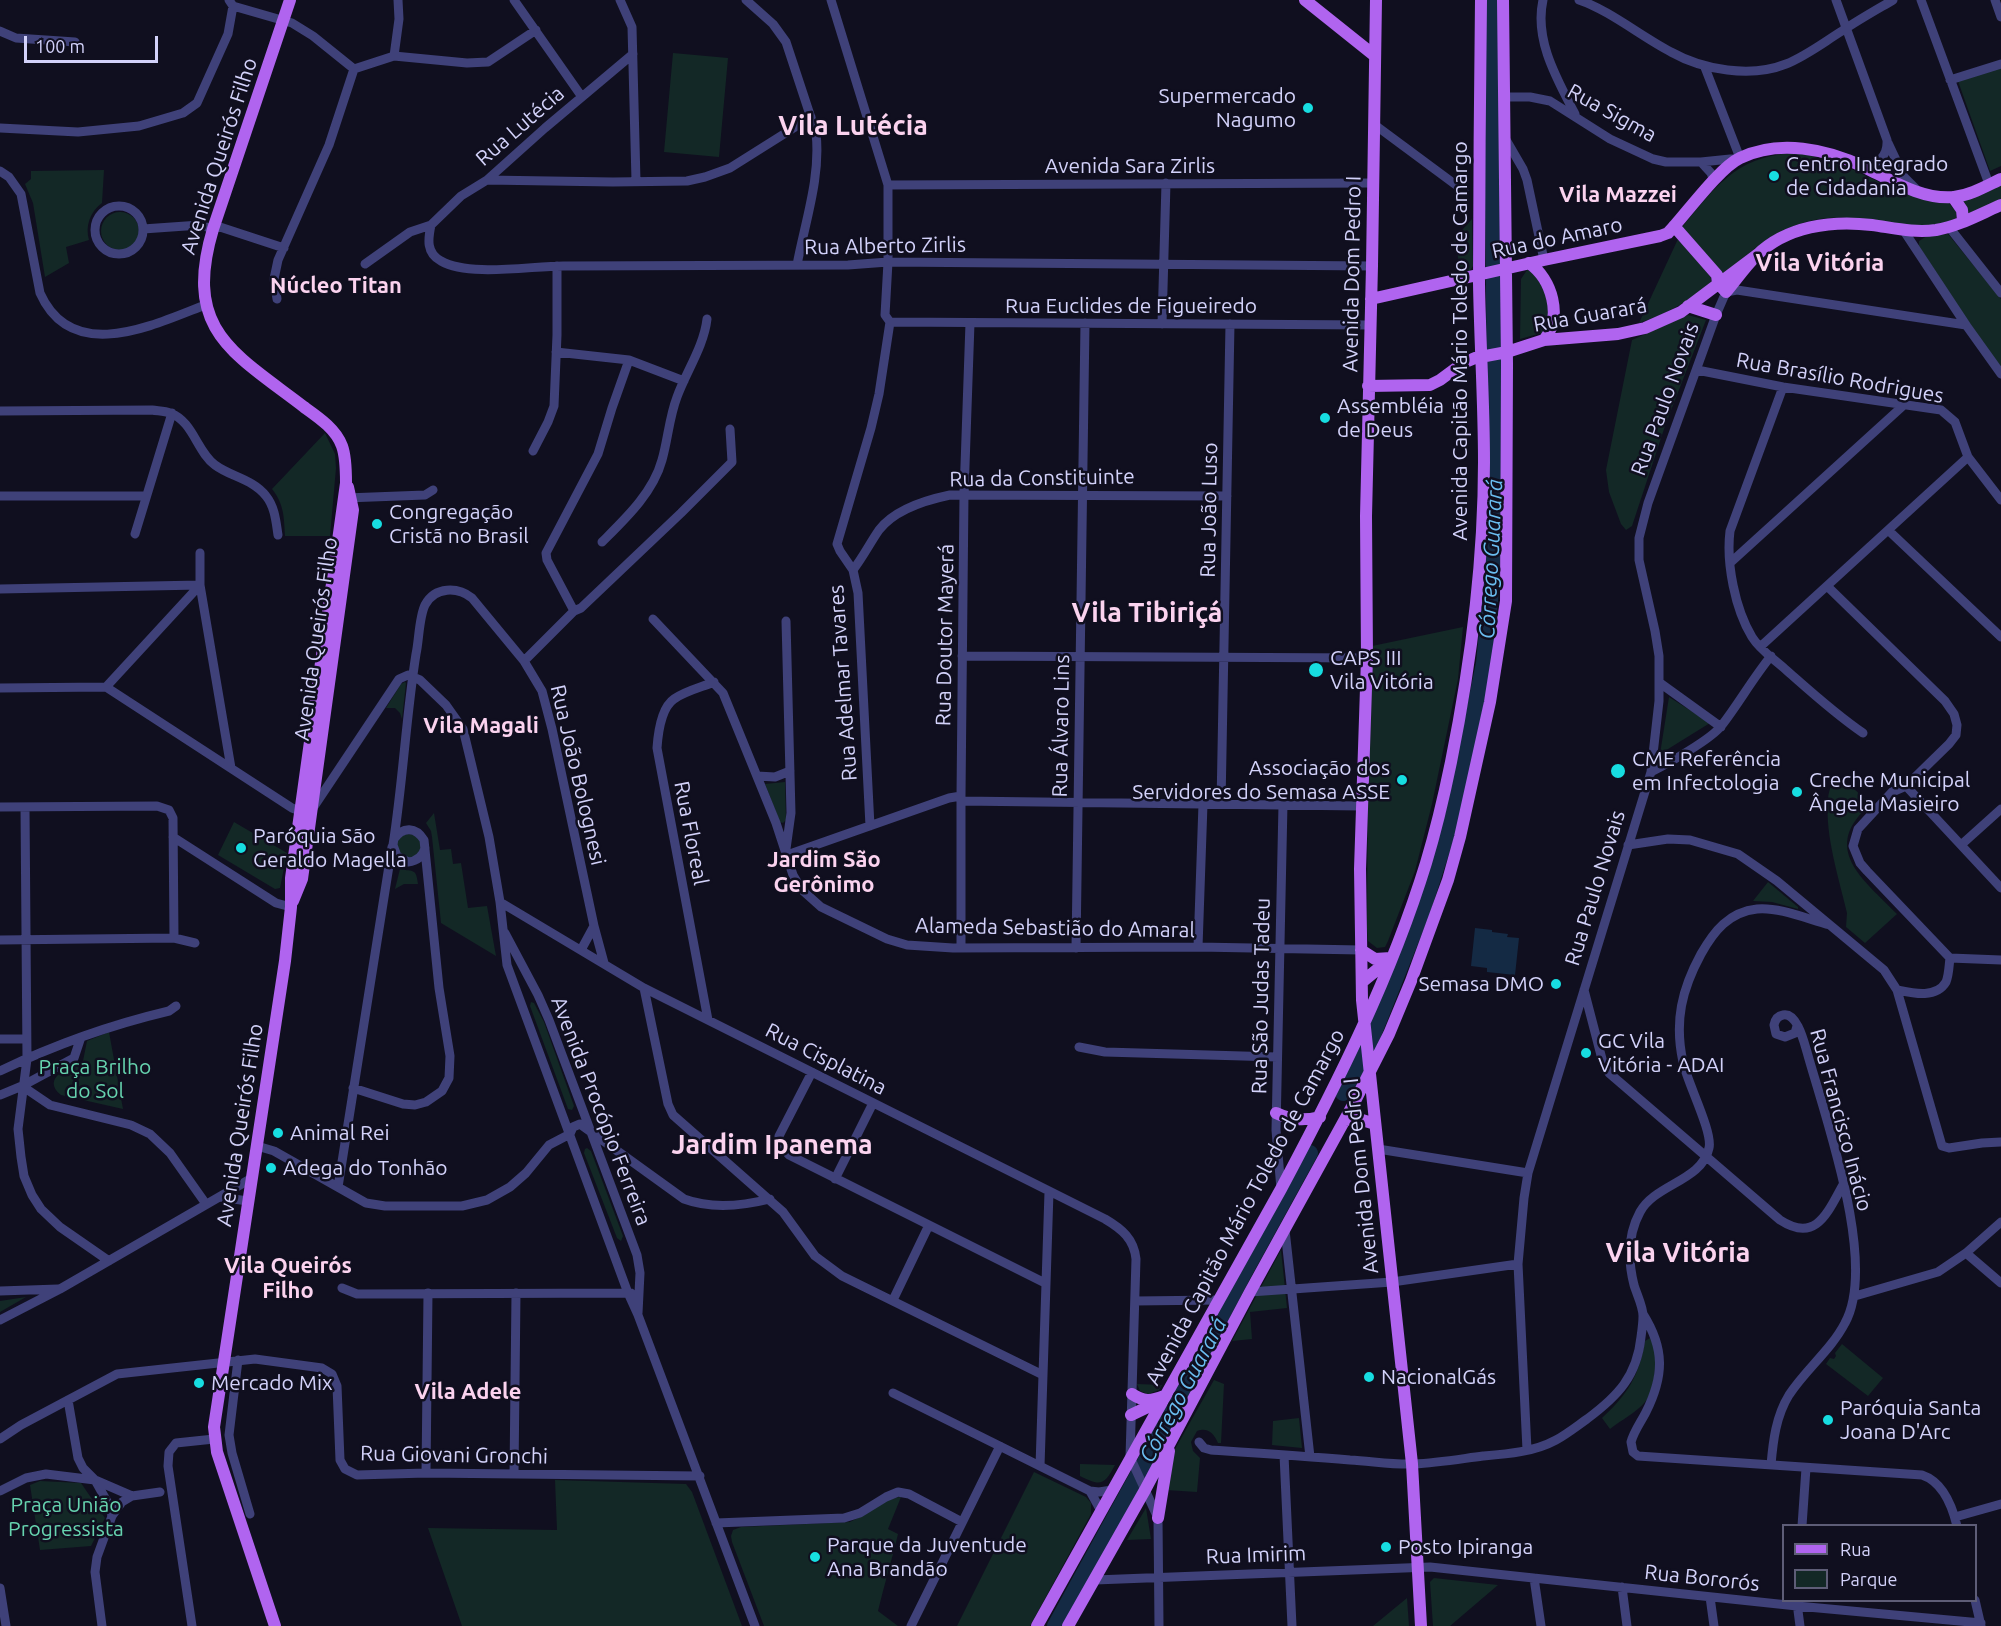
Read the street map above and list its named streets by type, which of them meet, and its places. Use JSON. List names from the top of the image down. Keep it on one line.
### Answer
{"streets":{"main road":["Rua Sigma","Avenida Queirós Filho","Rua do Amaro","Avenida Dom Pedro I","Rua Guarará","Avenida Capitão Mário Toledo de Camargo"],"street":["Rua Lutécia","Avenida Sara Zirlis","Rua Alberto Zirlis","Rua Euclides de Figueiredo","Rua Brasílio Rodrigues","Rua Paulo Novais","Rua da Constituinte","Rua João Luso","Rua Doutor Mayerá","Rua Adelmar Tavares","Rua Álvaro Lins","Rua João Bolognesi","Rua Floreal","Alameda Sebastião do Amaral","Rua São Judas Tadeu","Rua Cisplatina","Avenida Procópio Ferreira","Rua Francisco Inácio","Rua Giovani Gronchi","Rua Imirim","Rua Bororós"]},"crossings":[["Rua Sigma","Avenida Capitão Mário Toledo de Camargo"],["Rua Lutécia","Rua Alberto Zirlis"],["Avenida Queirós Filho","Rua Giovani Gronchi"],["Avenida Sara Zirlis","Avenida Dom Pedro I"],["Avenida Sara Zirlis","Rua Adelmar Tavares"],["Rua do Amaro","Avenida Dom Pedro I"],["Rua do Amaro","Avenida Capitão Mário Toledo de Camargo"],["Rua Alberto Zirlis","Avenida Dom Pedro I"],["Rua Alberto Zirlis","Rua Adelmar Tavares"],["Avenida Dom Pedro I","Rua Euclides de Figueiredo"],["Avenida Dom Pedro I","Rua Guarará"],["Avenida Dom Pedro I","Avenida Capitão Mário Toledo de Camargo"],["Avenida Dom Pedro I","Alameda Sebastião do Amaral"],["Avenida Dom Pedro I","Rua Imirim"],["Avenida Dom Pedro I","Rua Bororós"],["Rua Euclides de Figueiredo","Rua João Luso"],["Rua Euclides de Figueiredo","Rua Doutor Mayerá"],["Rua Euclides de Figueiredo","Rua Adelmar Tavares"],["Rua Euclides de Figueiredo","Rua Álvaro Lins"],["Rua Guarará","Avenida Capitão Mário Toledo de Camargo"],["Rua Guarará","Rua Paulo Novais"],["Avenida Capitão Mário Toledo de Camargo","Rua São Judas Tadeu"],["Avenida Capitão Mário Toledo de Camargo","Rua Cisplatina"],["Avenida Capitão Mário Toledo de Camargo","Rua Imirim"],["Rua Brasílio Rodrigues","Rua Paulo Novais"],["Rua da Constituinte","Rua João Luso"],["Rua da Constituinte","Rua Doutor Mayerá"],["Rua da Constituinte","Rua Adelmar Tavares"],["Rua da Constituinte","Rua Álvaro Lins"],["Rua Doutor Mayerá","Alameda Sebastião do Amaral"],["Rua Álvaro Lins","Alameda Sebastião do Amaral"],["Rua João Bolognesi","Rua Cisplatina"],["Rua Floreal","Alameda Sebastião do Amaral"],["Rua Floreal","Rua Cisplatina"],["Alameda Sebastião do Amaral","Rua São Judas Tadeu"],["Rua Cisplatina","Avenida Procópio Ferreira"],["Rua Cisplatina","Rua Imirim"],["Avenida Procópio Ferreira","Rua Giovani Gronchi"],["Rua Imirim","Rua Bororós"]],"districts":["Vila Lutécia","Vila Mazzei","Vila Vitória","Núcleo Titan","Vila Tibiriçá","Vila Magali","Jardim São Gerônimo","Jardim Ipanema","Vila Vitória","Vila Queirós Filho","Vila Adele"],"water":["Córrego Guarará"],"parks":["Praça Brilho do Sol","Praça União Progressista"],"places":["Supermercado Nagumo","Centro Integrado de Cidadania","Assembléia de Deus","Congregação Cristã no Brasil","CAPS III Vila Vitória","CME Referência em Infectologia","Associação dos Servidores do Semasa ASSE","Creche Municipal Ângela Masieiro","Paróquia São Geraldo Magella","Semasa DMO","GC Vila Vitória - ADAI","Animal Rei","Adega do Tonhão","NacionalGás","Mercado Mix","Paróquia Santa Joana D'Arc","Posto Ipiranga","Parque da Juventude Ana Brandão"],"legend":["Rua","Parque"],"scale_bar":"100 m"}
